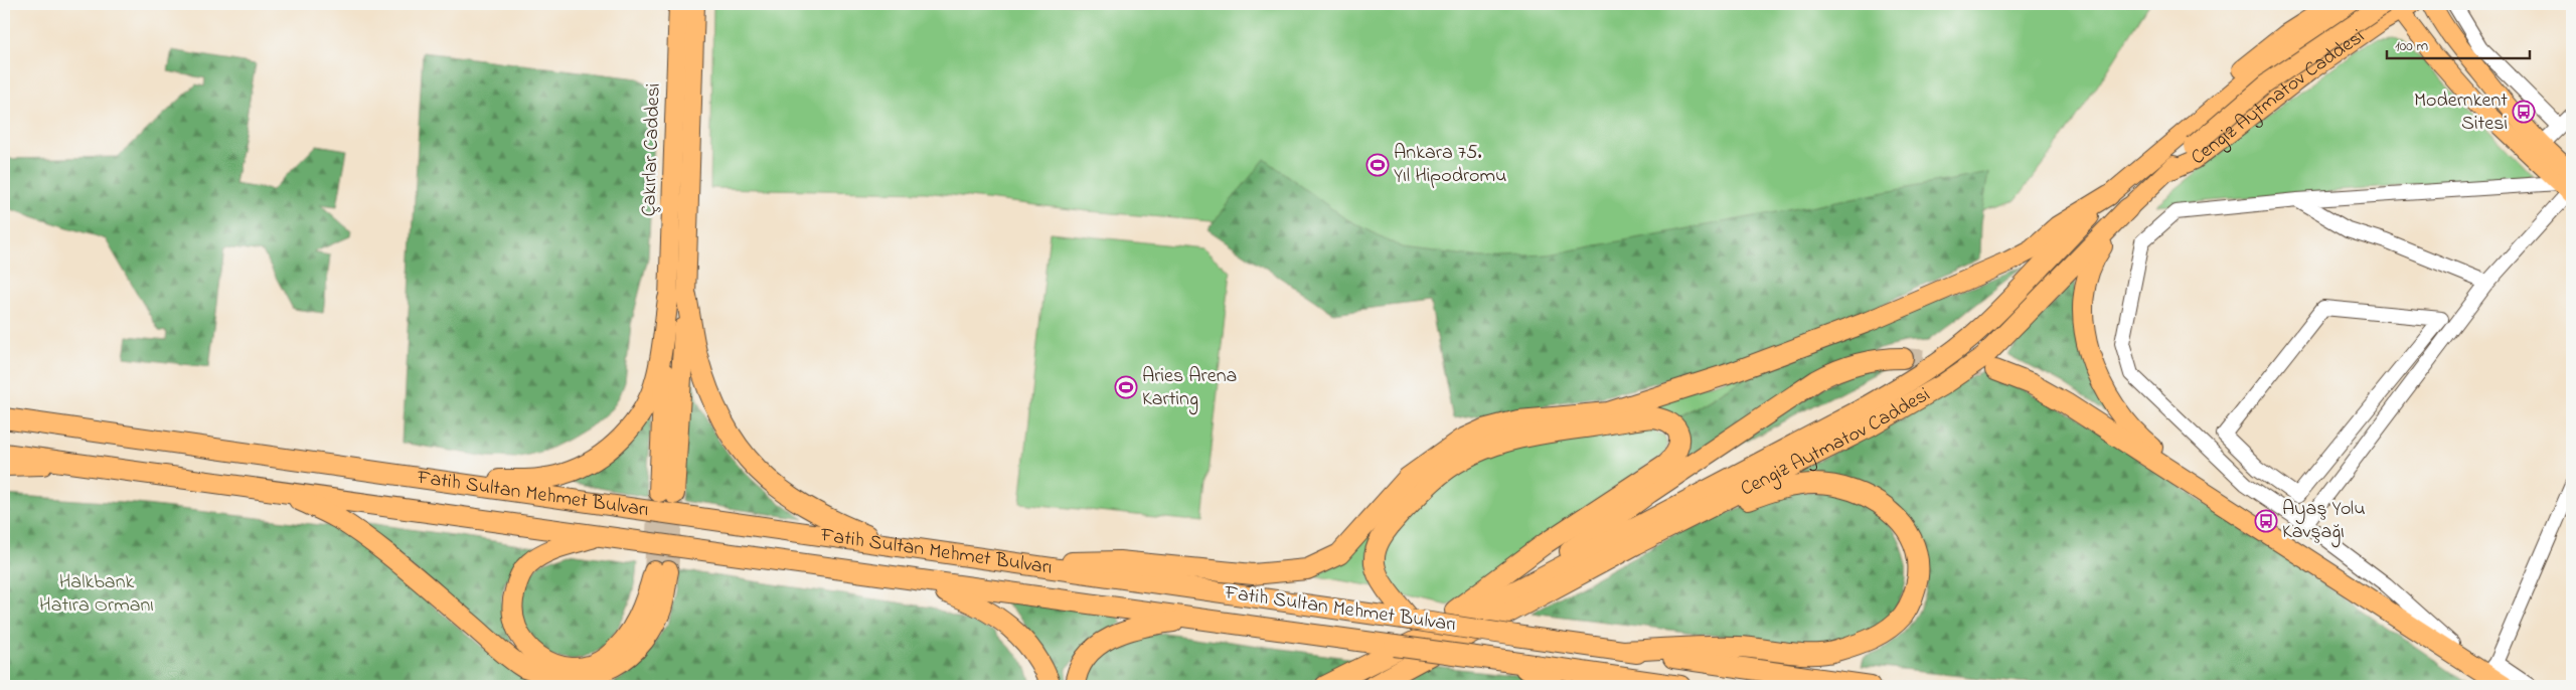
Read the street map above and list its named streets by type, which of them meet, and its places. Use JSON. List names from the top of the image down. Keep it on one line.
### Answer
{"streets":{"highway":["Cengiz Aytmatov Caddesi","Fatih Sultan Mehmet Bulvarı"],"main road":["Çakırlar Caddesi"]},"parks":["Halkbank Hatıra Ormanı"],"places":{"bus stop":["Modernkent Sitesi","Ayaş Yolu Kavşağı"],"sports":["Ankara 75. Yıl Hipodromu","Aries Arena Karting"]},"scale_bar":"100 m"}
